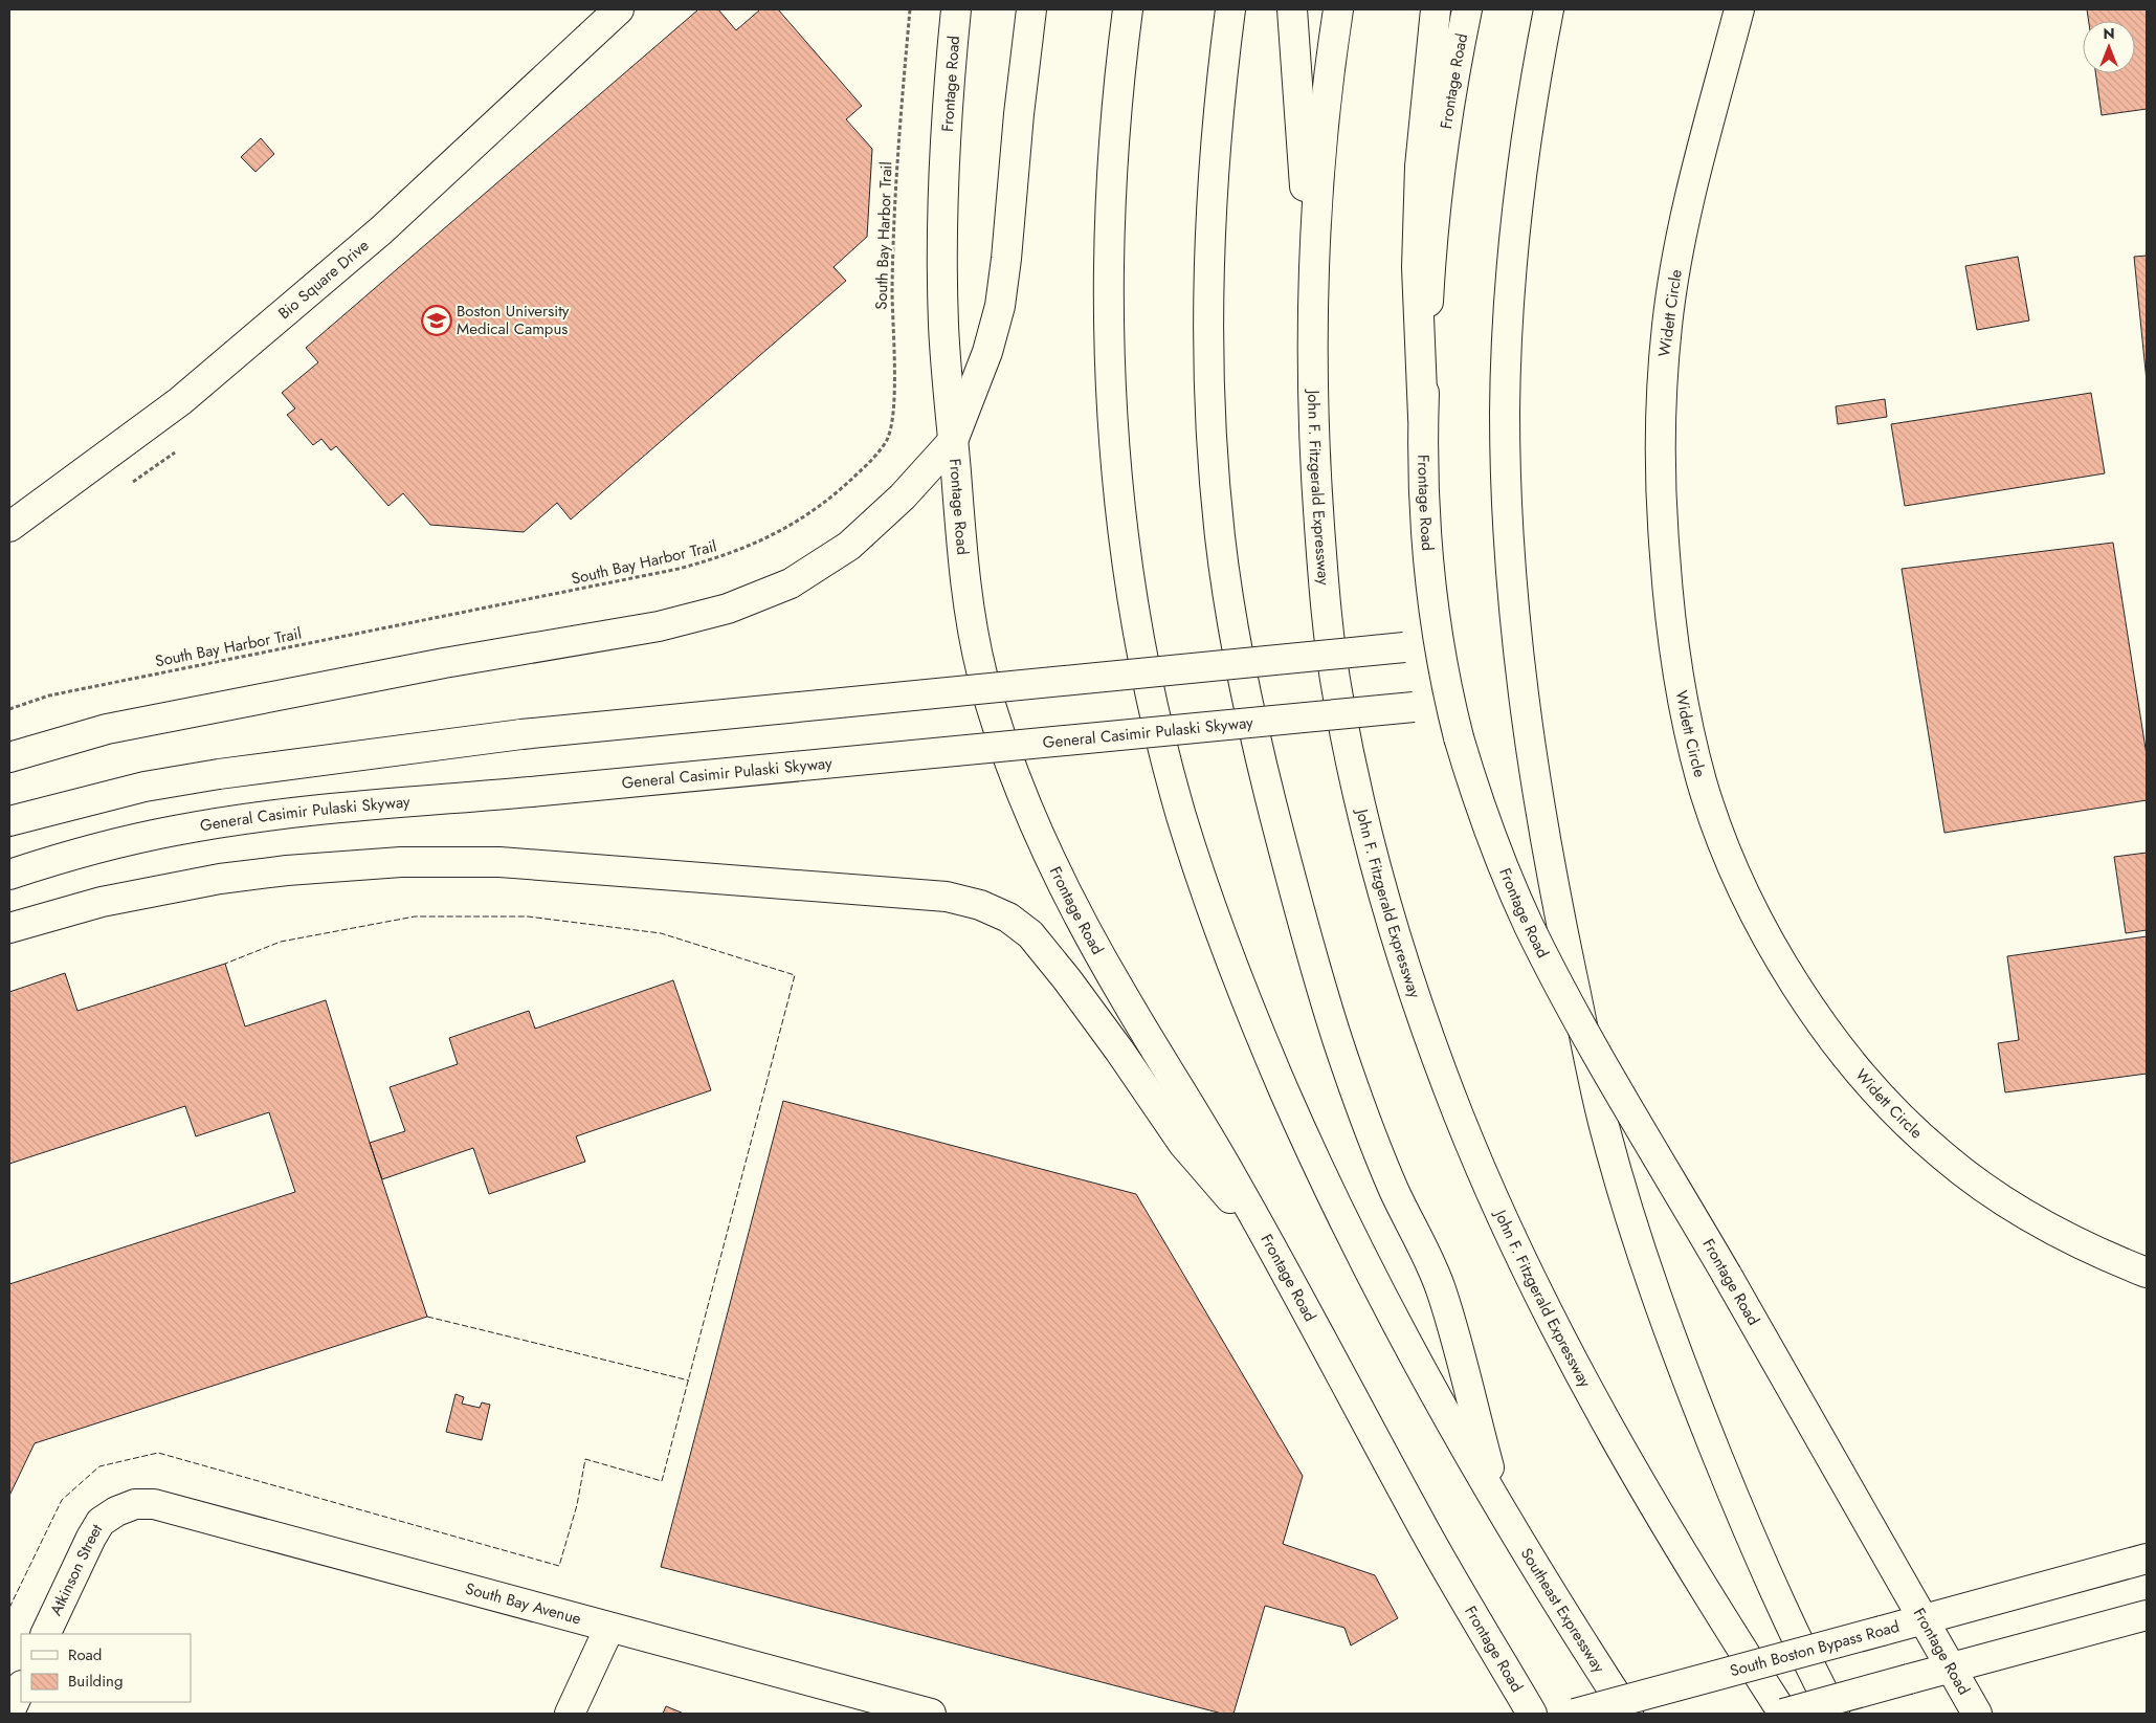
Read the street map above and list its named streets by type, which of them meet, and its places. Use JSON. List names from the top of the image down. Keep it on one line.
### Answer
{"streets":{"main road":["Frontage Road","Bio Square Drive","Widett Circle","John F. Fitzgerald Expressway","General Casimir Pulaski Skyway","Atkinson Street","South Bay Avenue","Southeast Expressway","South Boston Bypass Road"],"path":["South Bay Harbor Trail"]},"crossings":[["Frontage Road","General Casimir Pulaski Skyway"],["Frontage Road","South Boston Bypass Road"],["Atkinson Street","South Bay Avenue"]],"places":{"school or university":["Boston University Medical Campus"]},"legend":["Road","Building"],"north":"top"}
